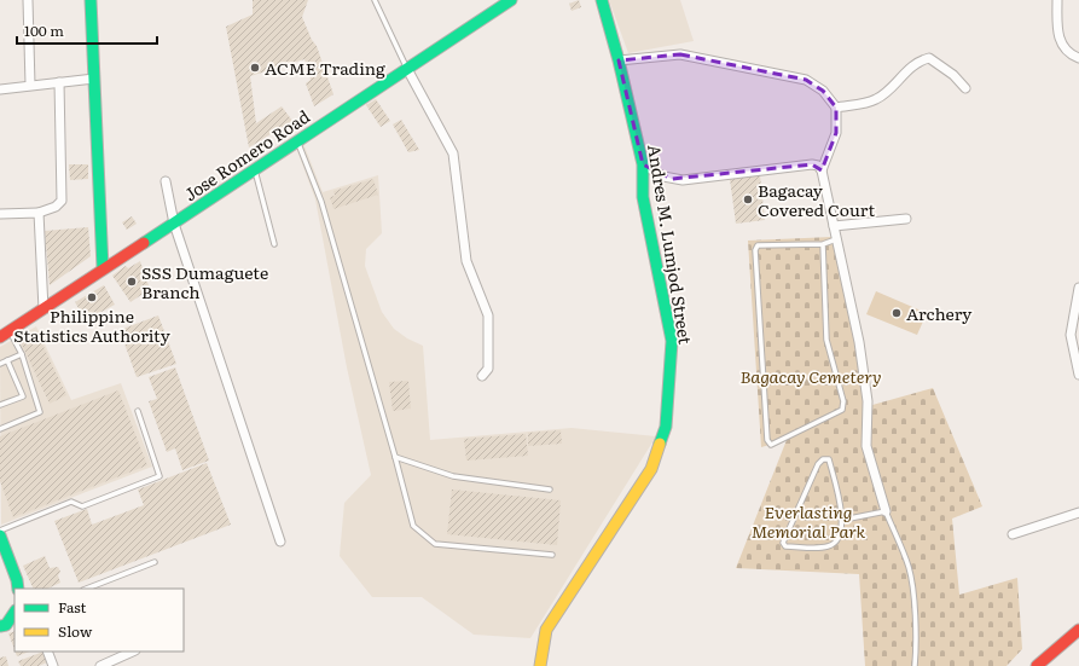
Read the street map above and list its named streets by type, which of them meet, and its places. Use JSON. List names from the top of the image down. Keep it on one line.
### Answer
{"streets":{"main road":["Jose Romero Road","Andres M. Lumjod Street"]},"parks":["Bagacay Cemetery","Everlasting Memorial Park"],"places":["ACME Trading","Bagacay Covered Court","SSS Dumaguete Branch","Philippine Statistics Authority","Archery"],"legend":["Fast","Slow"],"scale_bar":"100 m"}
